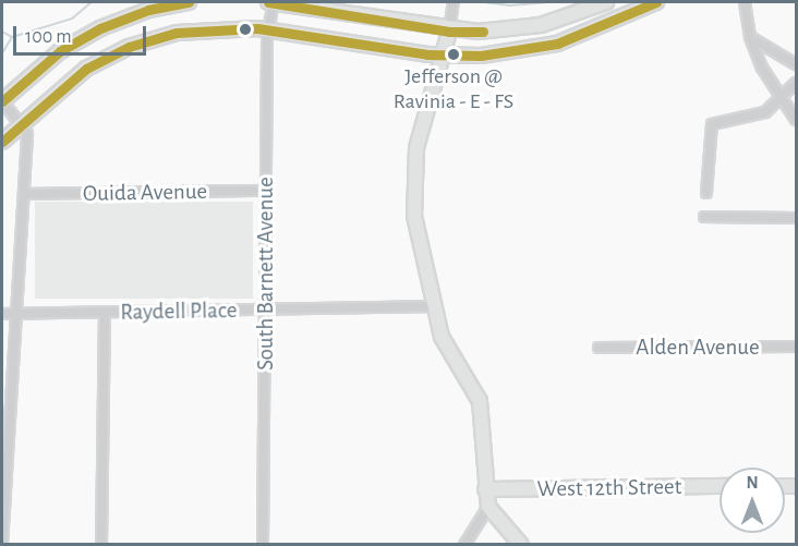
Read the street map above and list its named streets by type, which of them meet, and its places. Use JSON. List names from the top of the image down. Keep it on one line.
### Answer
{"streets":{"main road":["West 12th Street"],"street":["Ouida Avenue","South Barnett Avenue","Raydell Place","Alden Avenue"]},"crossings":[["Ouida Avenue","South Barnett Avenue"],["South Barnett Avenue","Raydell Place"]],"places":["Jefferson @ Ravinia - E - FS"],"scale_bar":"100 m","north":"top"}
